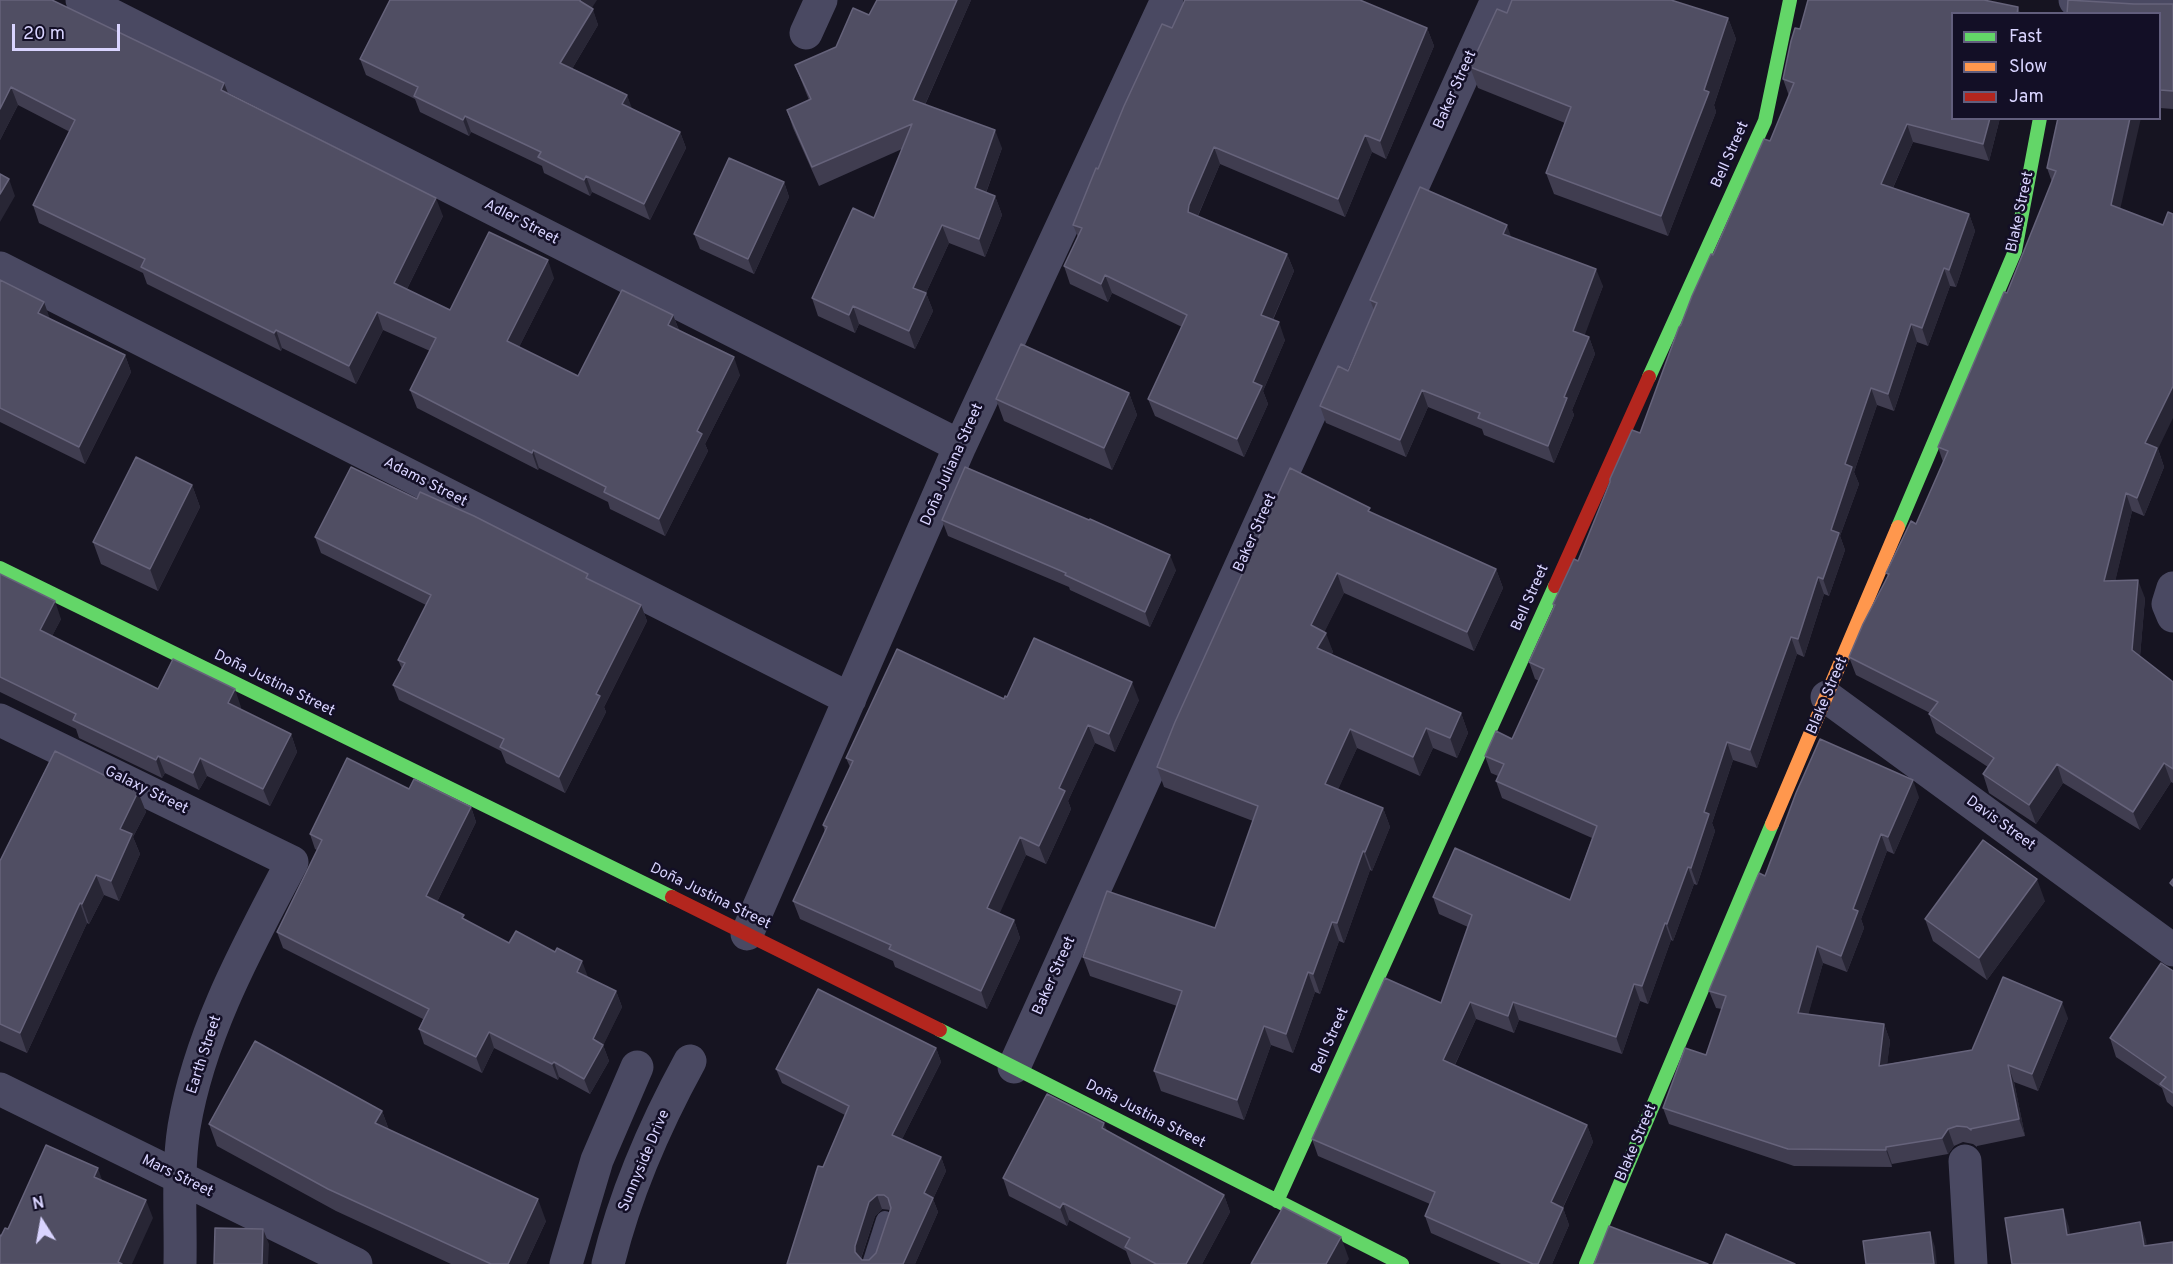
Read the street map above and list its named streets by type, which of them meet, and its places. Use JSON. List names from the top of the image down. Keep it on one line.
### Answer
{"streets":{"street":["Baker Street","Bell Street","Blake Street","Adler Street","Doña Juliana Street","Adams Street","Doña Justina Street","Galaxy Street","Davis Street","Earth Street","Sunnyside Drive","Mars Street"]},"crossings":[["Baker Street","Doña Justina Street"],["Bell Street","Doña Justina Street"],["Blake Street","Davis Street"],["Adler Street","Doña Juliana Street"],["Doña Juliana Street","Adams Street"],["Doña Juliana Street","Doña Justina Street"],["Galaxy Street","Earth Street"],["Earth Street","Mars Street"]],"legend":["Fast","Slow","Jam"],"scale_bar":"20 m","north":"top"}
